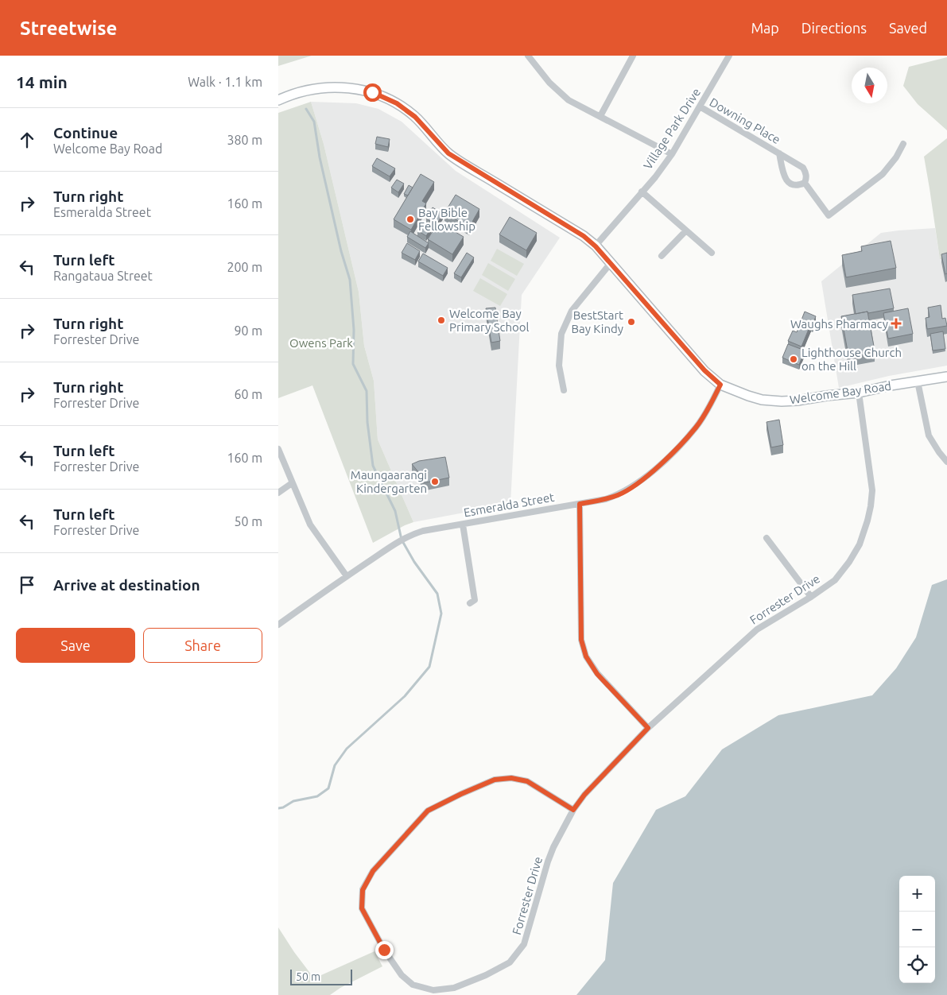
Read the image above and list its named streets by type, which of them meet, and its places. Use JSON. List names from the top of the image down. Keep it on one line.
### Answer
{"streets":{"main road":["Welcome Bay Road"],"street":["Downing Place","Village Park Drive","Esmeralda Street","Forrester Drive"]},"crossings":[["Downing Place","Village Park Drive"],["Village Park Drive","Welcome Bay Road"],["Welcome Bay Road","Esmeralda Street"],["Welcome Bay Road","Forrester Drive"]],"parks":["Owens Park"],"places":{"other":["Bay Bible Fellowship","Welcome Bay Primary School","BestStart Bay Kindy","Lighthouse Church on the Hill","Maungaarangi Kindergarten"],"health":["Waughs Pharmacy"]},"scale_bar":"50 m","north":"bottom","page":{"header":"Streetwise","nav":["Map","Directions","Saved"],"heading":["14 min","Walk · 1.1 km"],"list":[["Continue","Welcome Bay Road","380 m"],["Turn right","Esmeralda Street","160 m"],["Turn left","Rangataua Street","200 m"],["Turn right","Forrester Drive","90 m"],["Turn right","Forrester Drive","60 m"],["Turn left","Forrester Drive","160 m"],["Turn left","Forrester Drive","50 m"],"Arrive at destination"],"buttons":["Save","Share"],"map_buttons":["+","−"],"scale":"50 m"}}
